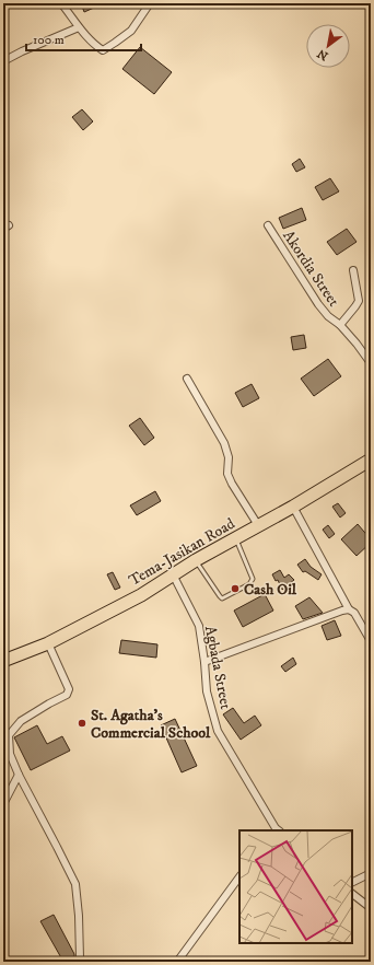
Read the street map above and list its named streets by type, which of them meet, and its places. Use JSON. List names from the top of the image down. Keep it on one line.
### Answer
{"streets":{"highway":["Tema-Jasikan Road"],"street":["Akordia Street","Agbada Street"]},"crossings":[["Tema-Jasikan Road","Agbada Street"]],"places":["Cash Oil","St. Agatha's Commercial School"],"scale_bar":"100 m","north":"bottom left"}
